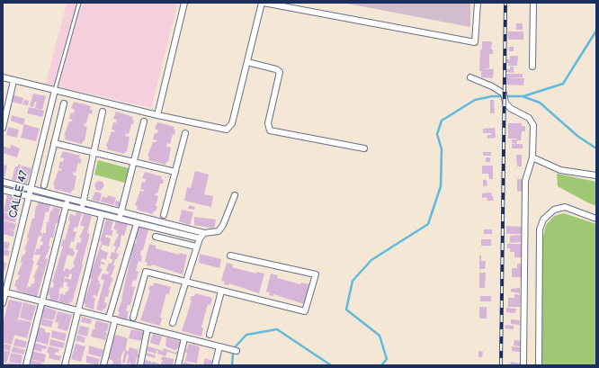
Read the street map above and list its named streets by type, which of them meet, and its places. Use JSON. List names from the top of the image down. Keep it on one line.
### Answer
{"streets":{"street":["CALLE 47"]}}
